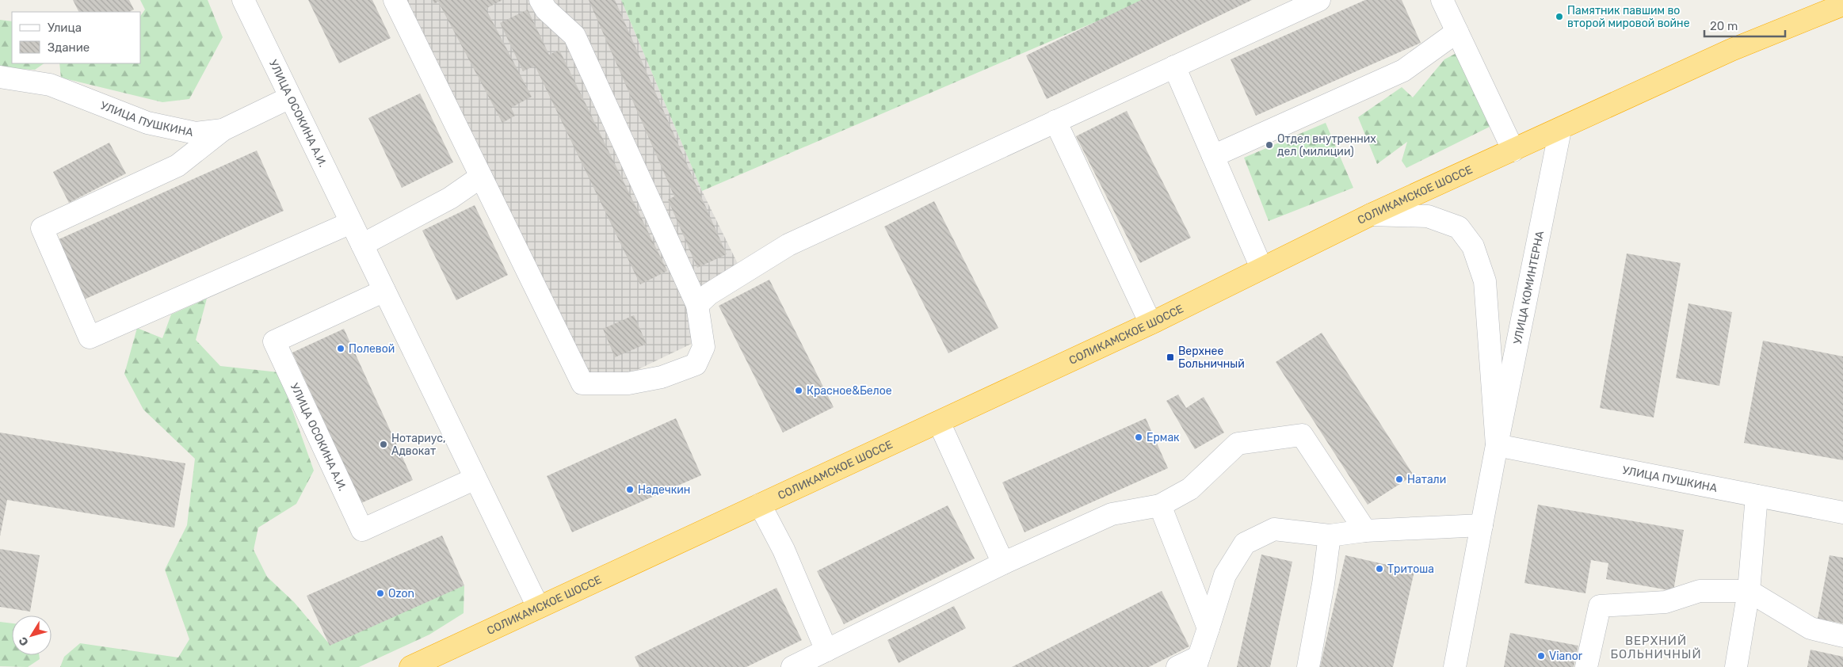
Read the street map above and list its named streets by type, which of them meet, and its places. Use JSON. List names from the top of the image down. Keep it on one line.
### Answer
{"streets":{"highway":["СОЛИКАМСКОЕ ШОССЕ"],"street":["УЛИЦА ОСОКИНА А.И.","УЛИЦА ПУШКИНА","УЛИЦА КОМИНТЕРНА"]},"crossings":[["УЛИЦА ОСОКИНА А.И.","УЛИЦА ПУШКИНА"],["УЛИЦА ОСОКИНА А.И.","СОЛИКАМСКОЕ ШОССЕ"],["УЛИЦА ПУШКИНА","УЛИЦА КОМИНТЕРНА"],["СОЛИКАМСКОЕ ШОССЕ","УЛИЦА КОМИНТЕРНА"]],"districts":["ВЕРХНИЙ БОЛЬНИЧНЫЙ"],"places":{"other":["Памятник павшим во второй мировой войне","Отдел внутренних дел (милиции)","Полевой","Красное&Белое","Ермак","Нотариус, Адвокат","Натали","Надечкин","Тритоша","Ozon","Vianor"],"transit":["Верхнее Больничный"]},"legend":["Улица","Здание"],"scale_bar":"20 m","north":"bottom left"}
